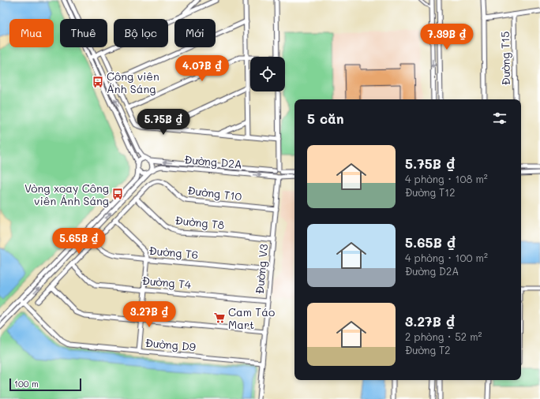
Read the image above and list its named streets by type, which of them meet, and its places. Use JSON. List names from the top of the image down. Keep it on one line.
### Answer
{"streets":{"street":["Đường T15","Đường D2A","Đường T10","Đường T8","Đường T6","Đường V3","Đường T4","Đường D9"]},"crossings":[["Đường D2A","Đường T6"],["Đường D2A","Đường V3"],["Đường D2A","Đường D9"],["Đường T10","Đường T8"],["Đường T10","Đường V3"],["Đường T8","Đường V3"],["Đường T6","Đường V3"],["Đường V3","Đường T4"],["Đường V3","Đường D9"]],"places":{"bus stop":["Công viên Ánh Sáng","Vòng xoay Công viên Ánh Sáng"],"supermarket":["Cam Táo Mart"]},"scale_bar":"100 m","page":{"chip":["Mua","Thuê","Bộ lọc","Mới"],"price":["7.39B ₫","4.07B ₫","5.75B ₫","5.65B ₫","3.27B ₫"],"heading":"5 căn","list":[{"name":"5.75B ₫","note":"4 phòng · 108 m² · Đường T12"},{"name":"5.65B ₫","note":"4 phòng · 100 m² · Đường D2A"},{"name":"3.27B ₫","note":"2 phòng · 52 m² · Đường T2"}],"scale":"100 m"}}
